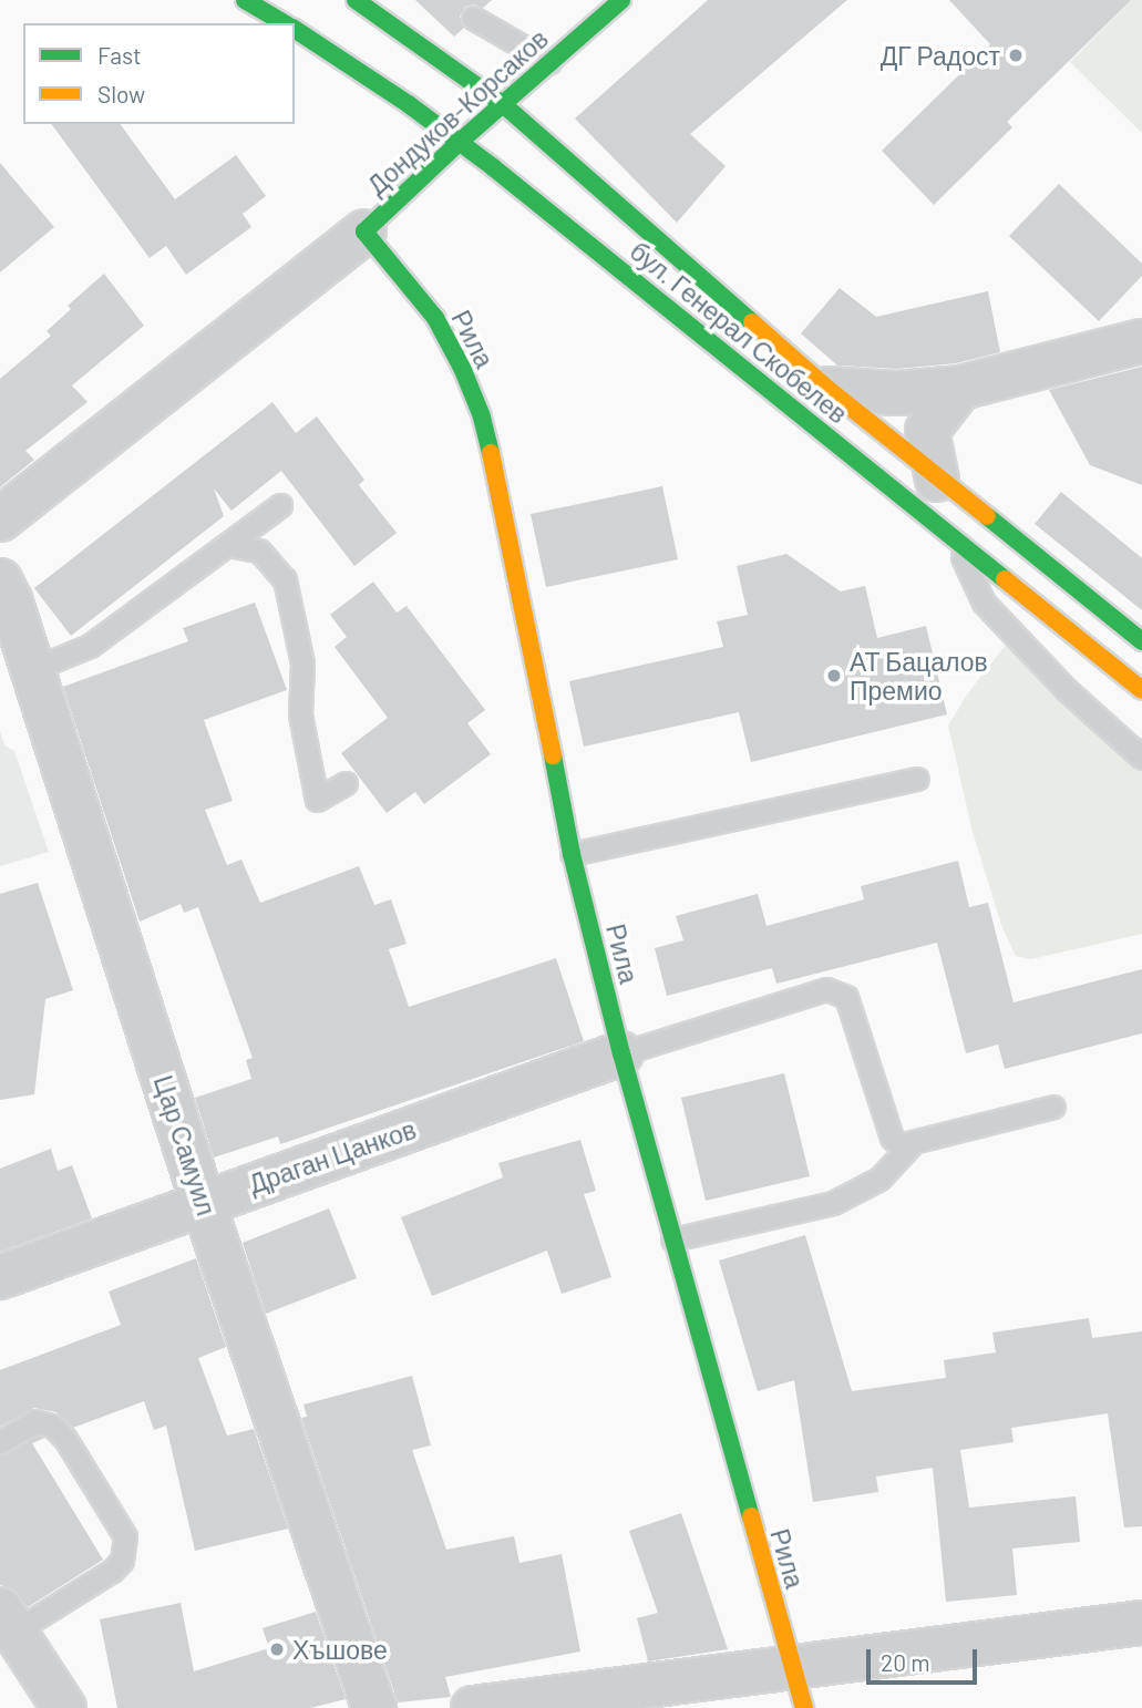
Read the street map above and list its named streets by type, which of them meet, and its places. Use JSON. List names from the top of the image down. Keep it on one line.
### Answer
{"streets":{"main road":["Дондуков-Корсаков","бул. Генерал Скобелев","Рила"],"street":["Цар Самуил","Драган Цанков"]},"crossings":[["Дондуков-Корсаков","бул. Генерал Скобелев"],["Дондуков-Корсаков","Рила"],["Рила","Драган Цанков"],["Цар Самуил","Драган Цанков"]],"places":["ДГ Радост","АТ Бацалов Премио","Хъшове"],"legend":["Fast","Slow"],"scale_bar":"20 m"}
